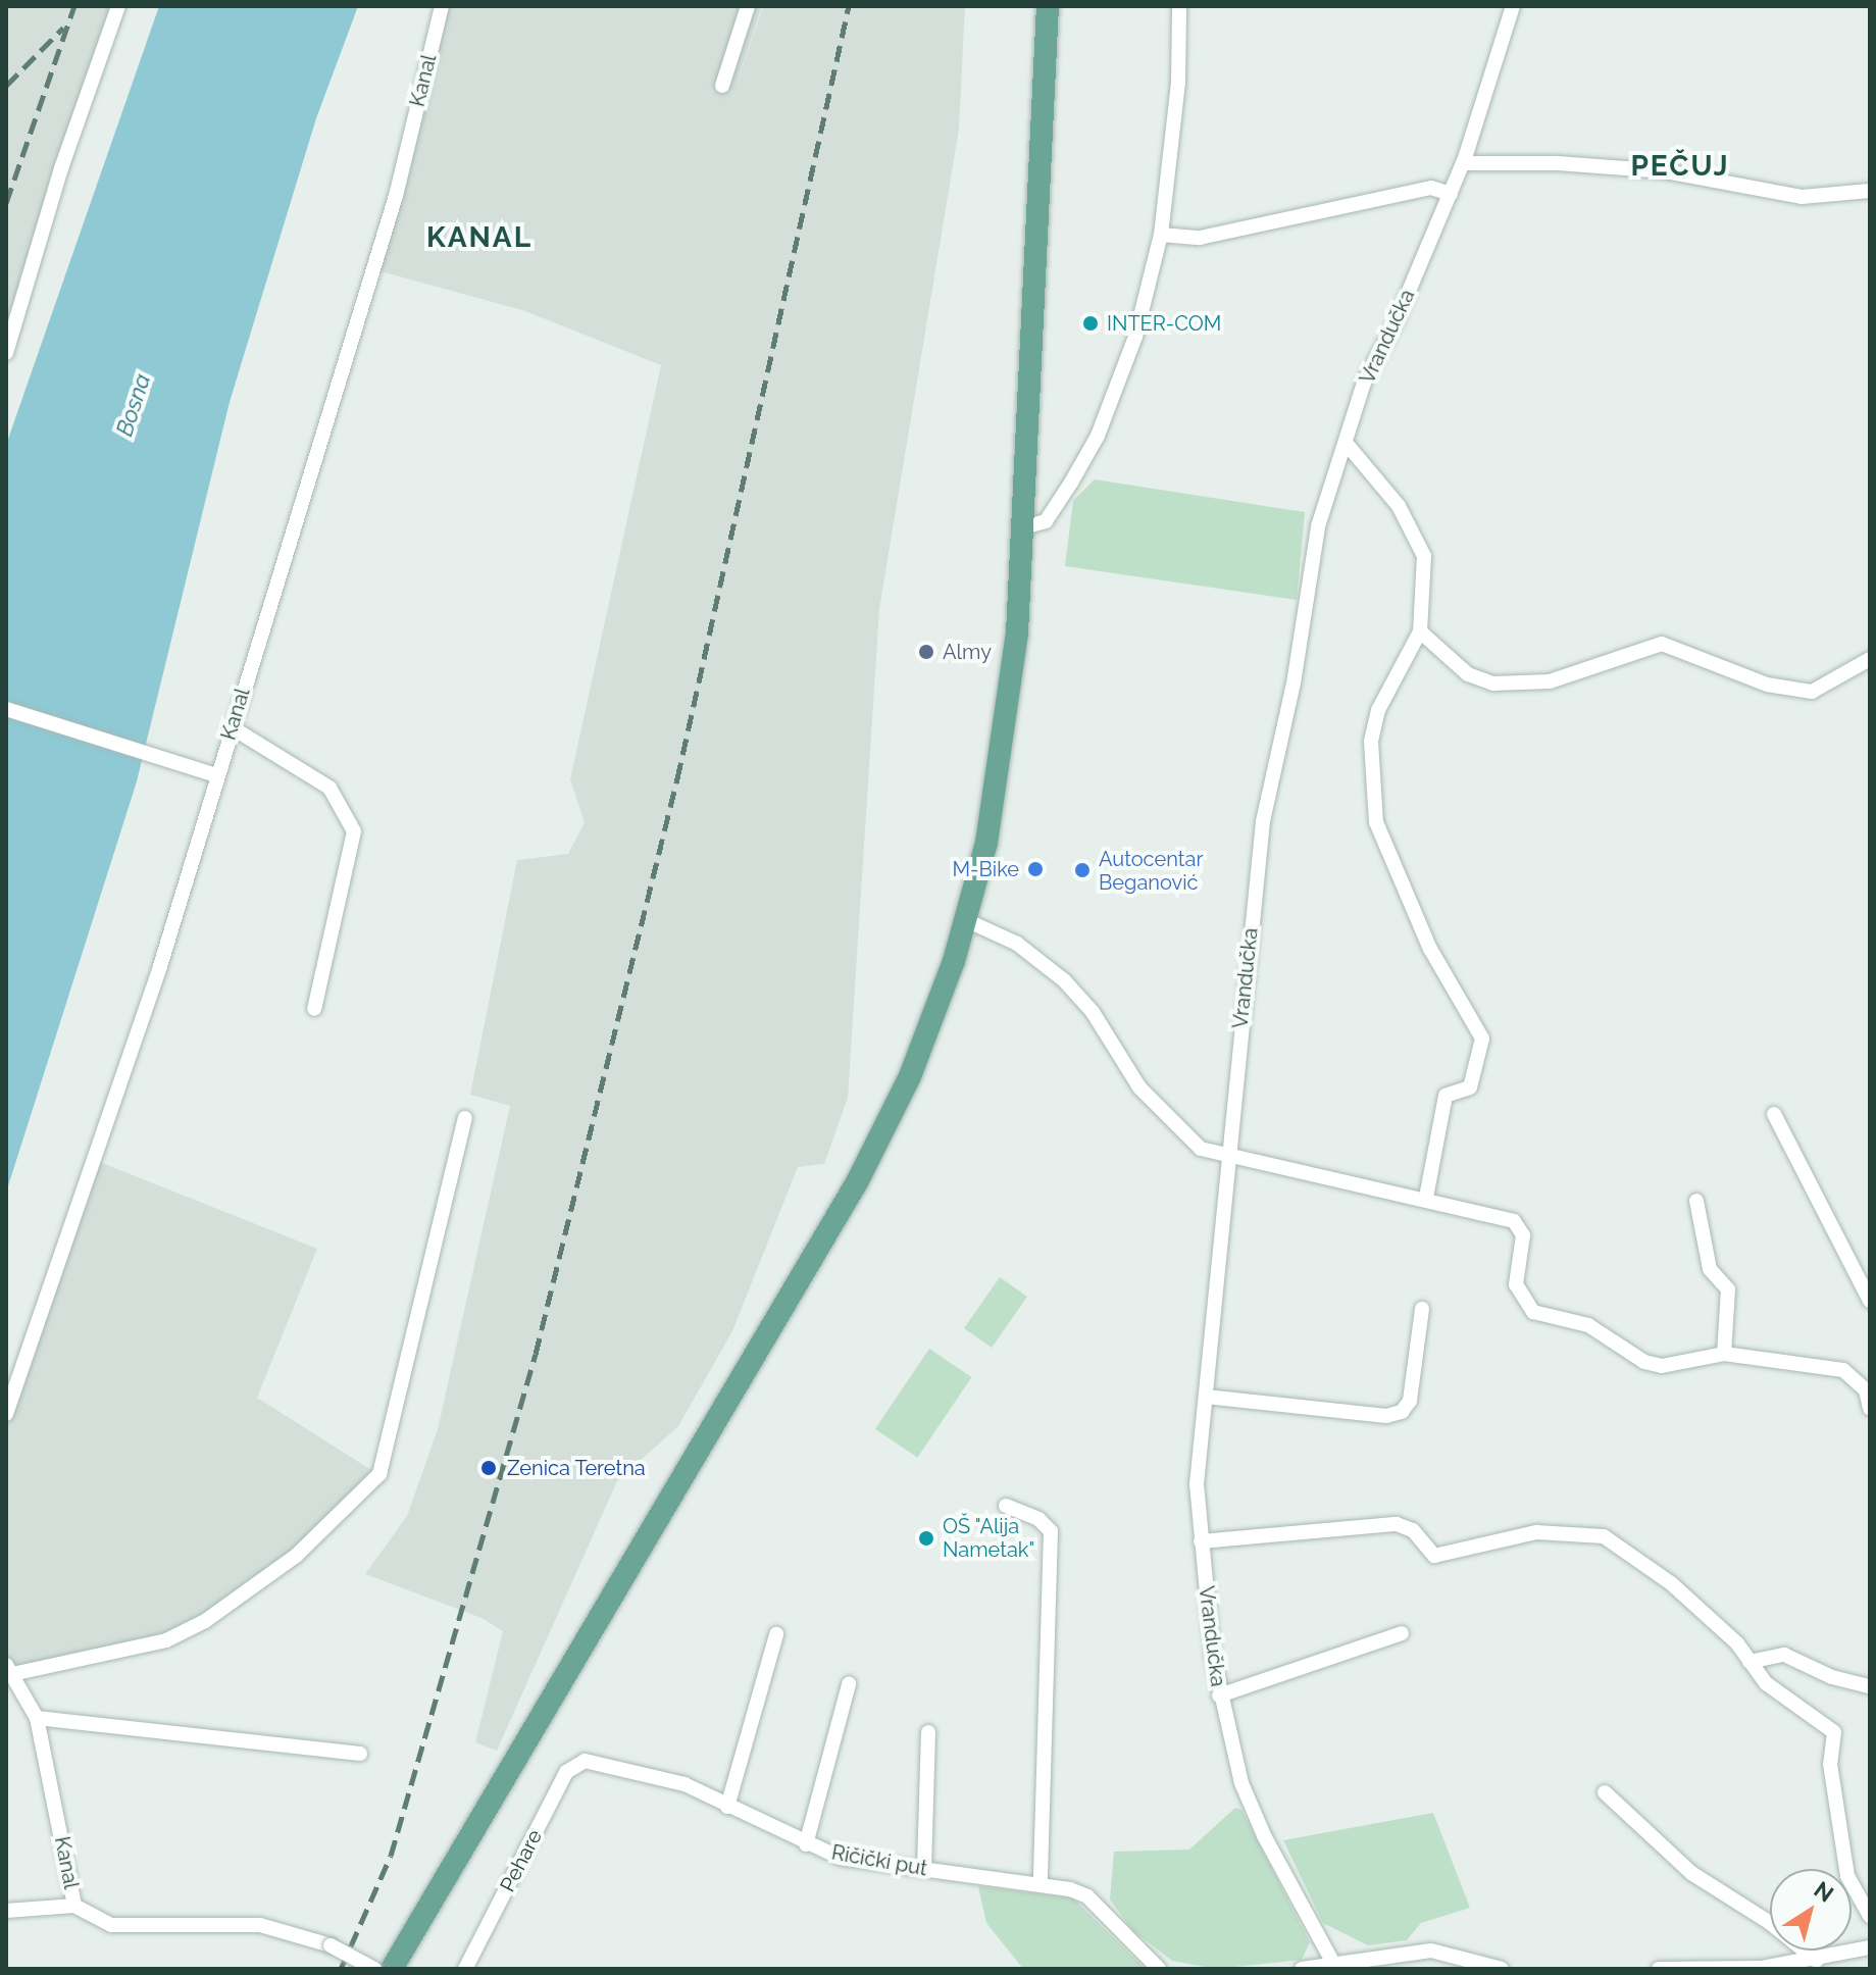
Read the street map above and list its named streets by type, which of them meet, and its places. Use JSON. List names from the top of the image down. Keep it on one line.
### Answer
{"streets":{"street":["Kanal","Vrandučka","Pehare","Ričički put"]},"crossings":[["Pehare","Ričički put"]],"districts":["PEČUJ","KANAL"],"water":["Bosna"],"places":["INTER-COM","Almy","M-Bike","Autocentar Beganović","Zenica Teretna","OŠ \"Alija Nametak\""],"north":"top right"}
